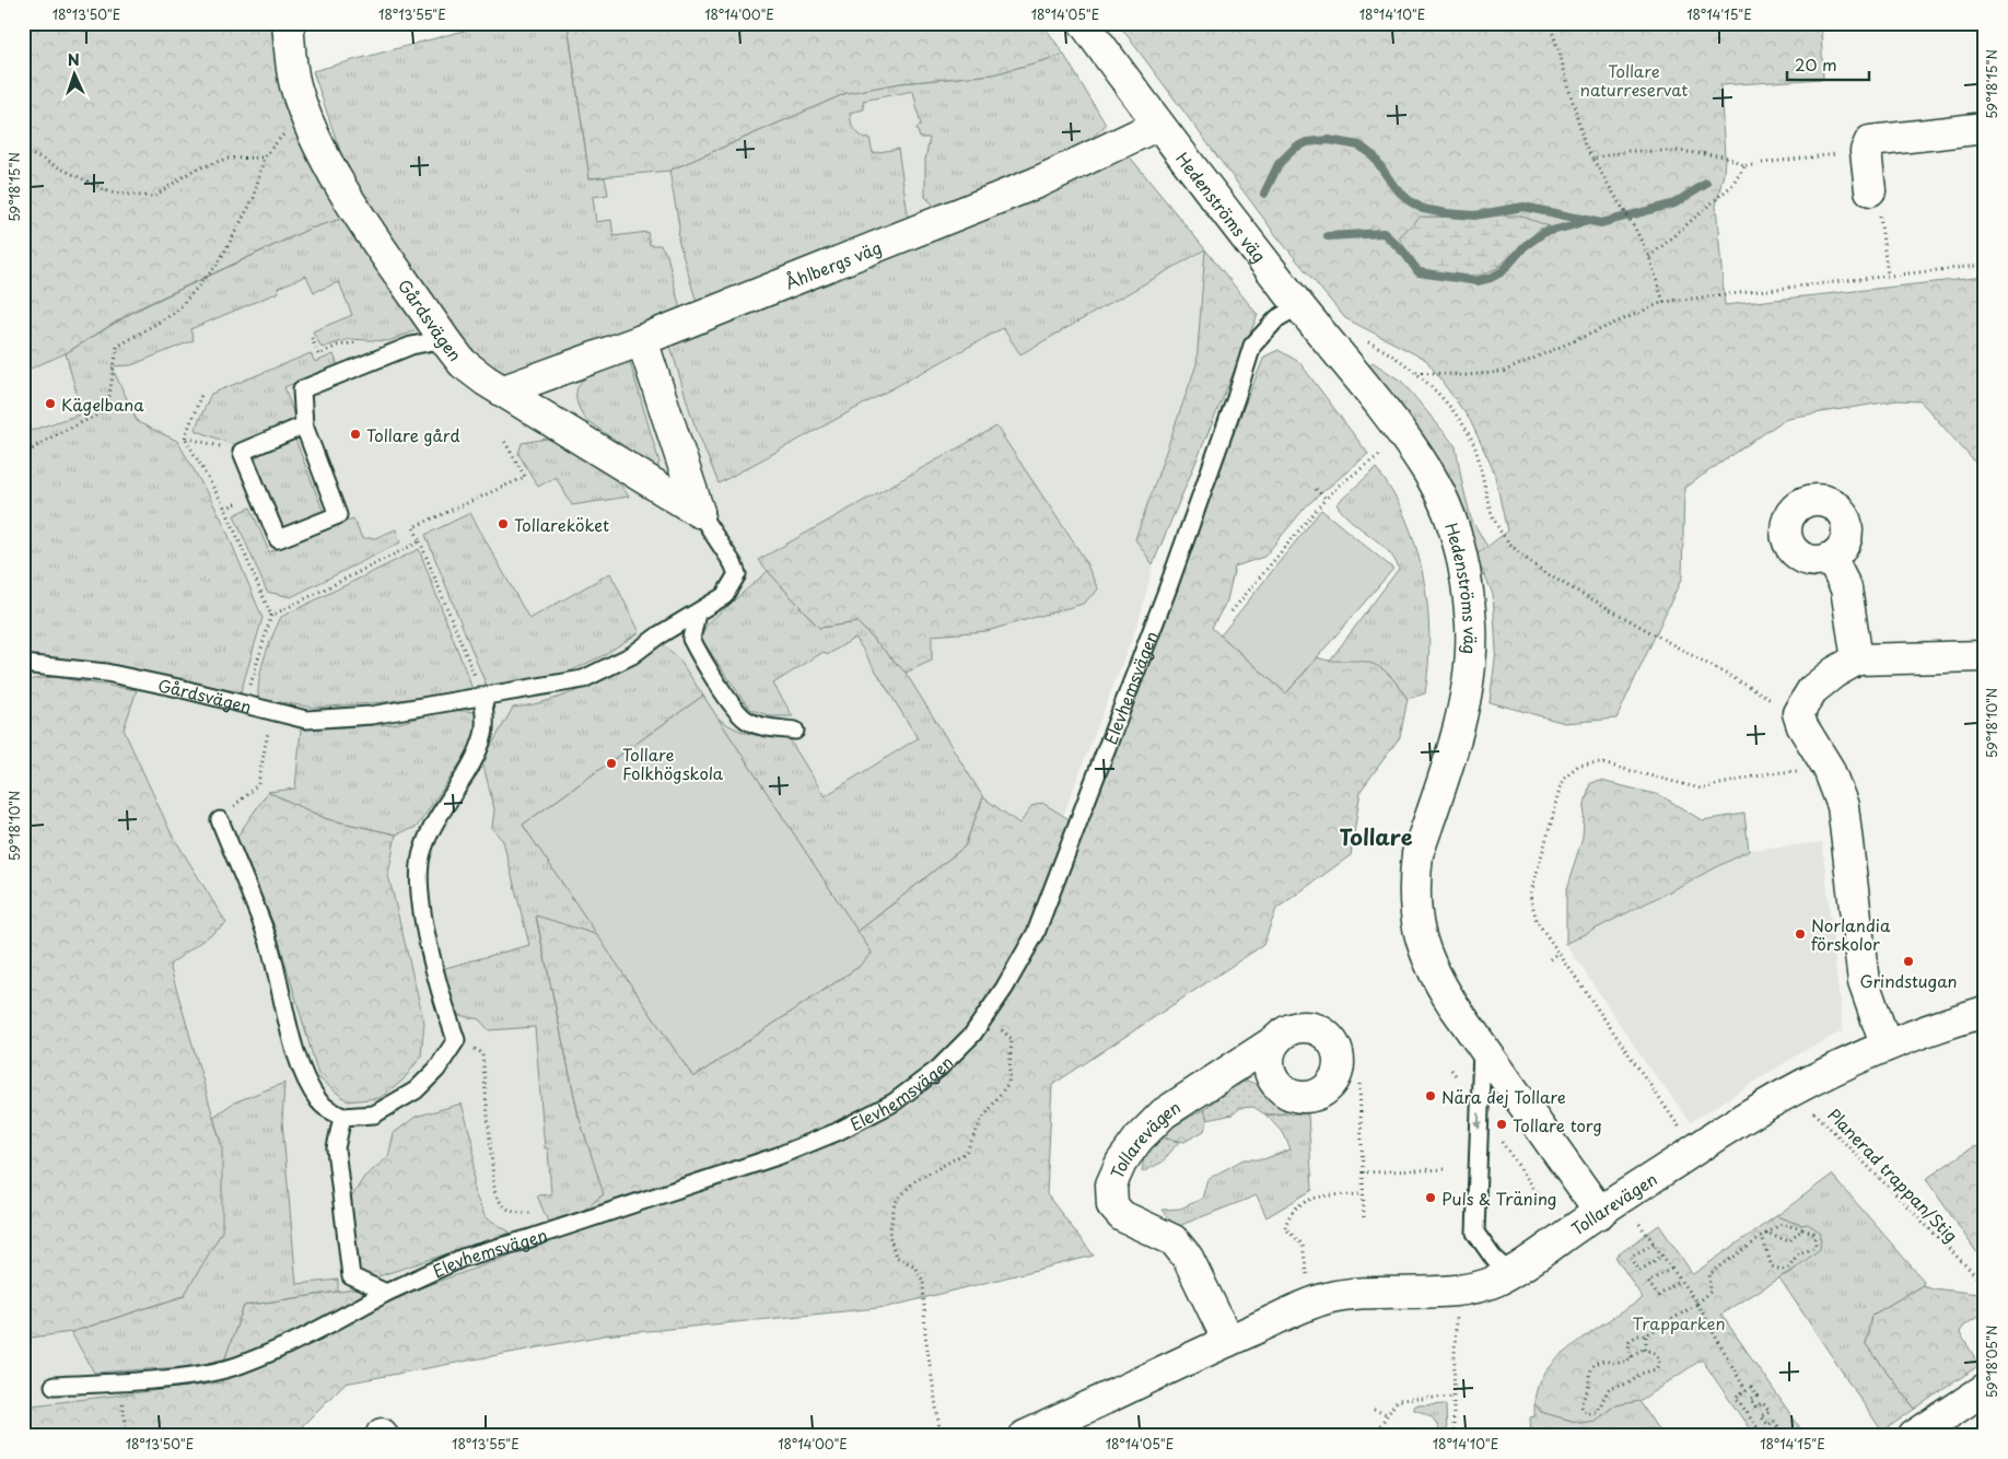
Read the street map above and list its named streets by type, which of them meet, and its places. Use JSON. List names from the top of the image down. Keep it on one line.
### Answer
{"streets":{"street":["Hedenströms väg","Åhlbergs väg","Gårdsvägen","Tollarevägen"],"lane":["Elevhemsvägen"],"path":["Planerad trappan/Stig"]},"crossings":[["Hedenströms väg","Åhlbergs väg"],["Hedenströms väg","Elevhemsvägen"],["Hedenströms väg","Tollarevägen"],["Åhlbergs väg","Gårdsvägen"]],"districts":["Tollare"],"parks":["Tollare naturreservat","Trapparken"],"places":["Kägelbana","Tollare gård","Tollareköket","Tollare Folkhögskola","Norlandia förskolor","Grindstugan","Nära dej Tollare","Tollare torg","Puls & Träning"],"scale_bar":"20 m","north":"top","coordinates":["18°13'50\"E","18°13'55\"E","18°14'00\"E","18°14'05\"E","18°14'10\"E","18°14'15\"E","59°18'15\"N","59°18'10\"N","59°18'05\"N"]}
